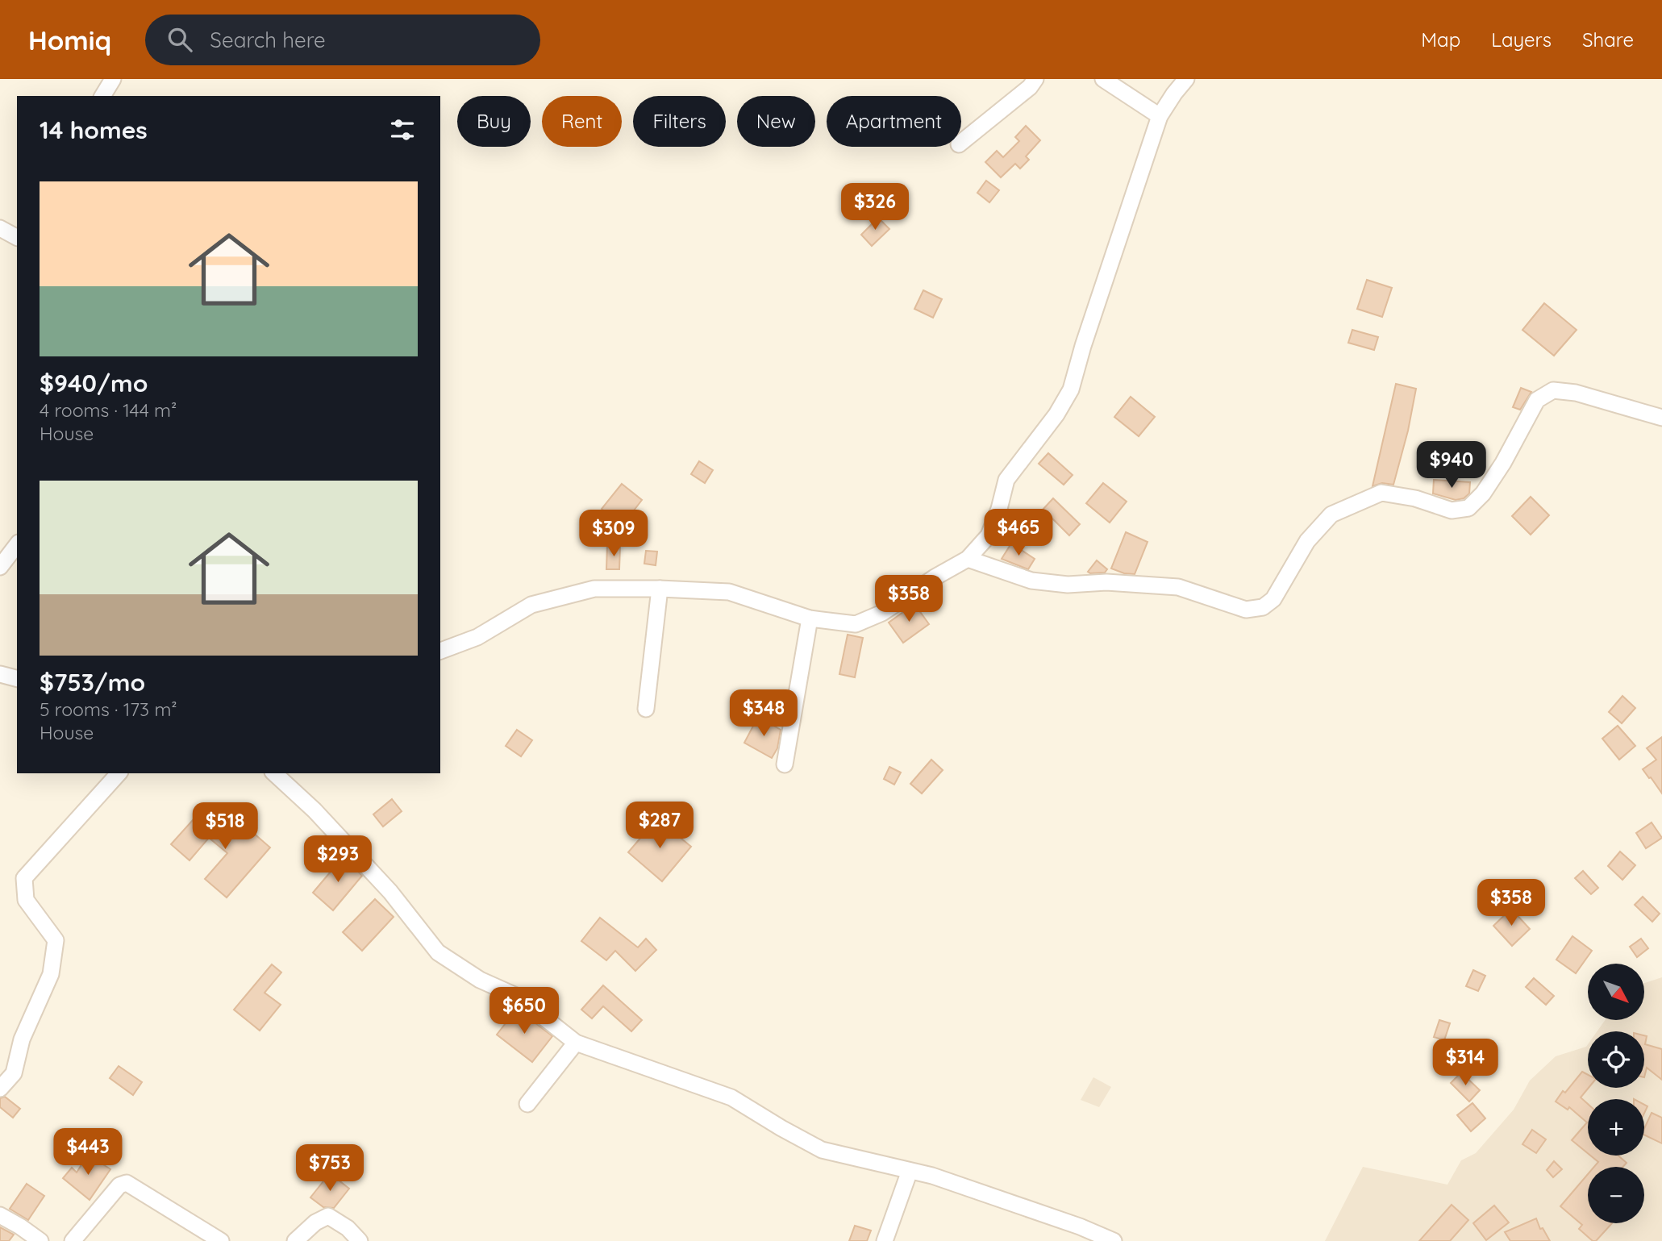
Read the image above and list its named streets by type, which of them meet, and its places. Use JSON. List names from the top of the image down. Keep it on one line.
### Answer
{"north":"bottom right","page":{"header":"Homiq","search":"Search here","nav":["Map","Layers","Share"],"chip":["Buy","Rent","Filters","New","Apartment"],"heading":"14 homes","list":[{"name":"$940/mo","note":"4 rooms · 144 m² · House"},{"name":"$753/mo","note":"5 rooms · 173 m² · House"}],"price":["$326","$940","$465","$309","$358","$348","$287","$518","$293","$358","$650","$314","$443","$753"],"map_buttons":["+","−"]}}
